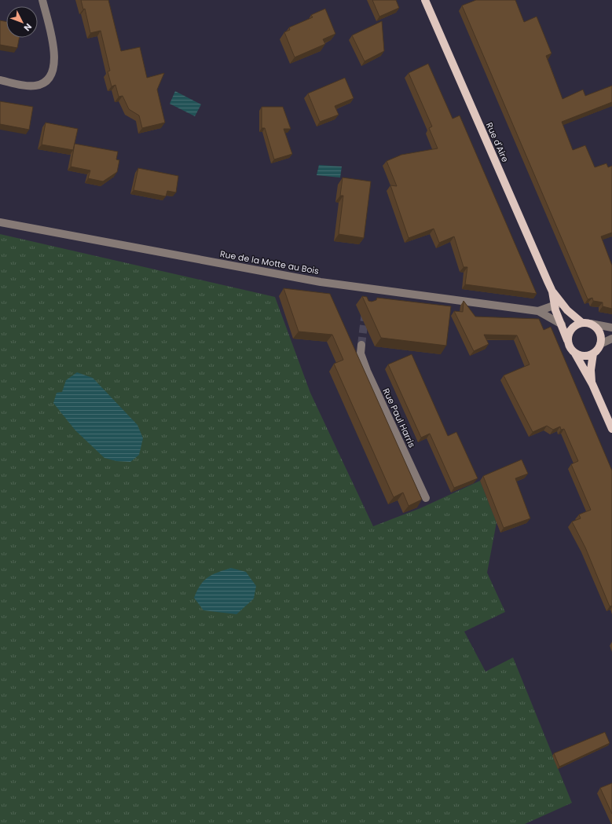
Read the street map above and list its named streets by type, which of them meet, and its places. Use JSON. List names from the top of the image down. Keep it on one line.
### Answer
{"streets":{"main road":["Rue d'Aire"],"street":["Rue de la Motte au Bois","Rue Paul Harris"]},"crossings":[["Rue d'Aire","Rue de la Motte au Bois"]],"north":"bottom right"}
